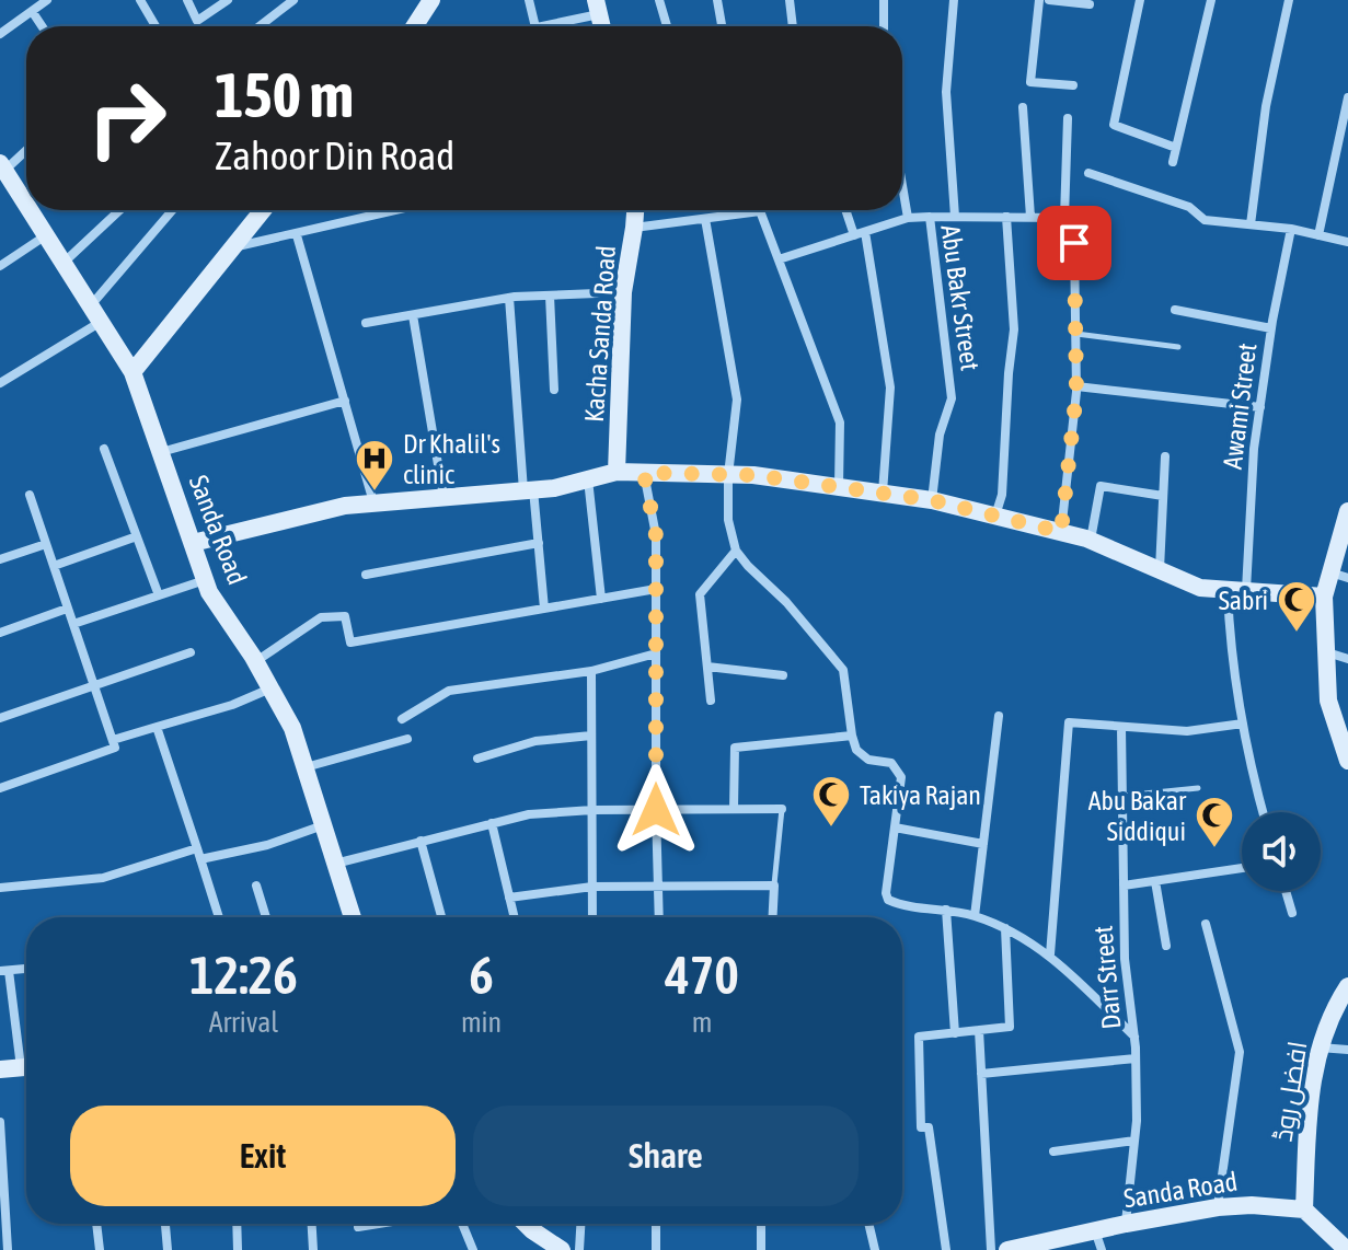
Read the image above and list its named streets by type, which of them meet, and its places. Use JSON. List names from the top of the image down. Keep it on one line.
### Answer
{"streets":{"street":["Abu Bakr Street","Kacha Sanda Road","Awami Street","Sanda Road","Darr Street","افضل روڈ"]},"crossings":[["Sanda Road","Darr Street"],["Sanda Road","افضل روڈ"]],"places":{"hospital":["Dr Khalil's clinic"],"mosque":["Sabri","Takiya Rajan","Abu Bakar Siddiqui"]},"page":{"turn":["150 m","Zahoor Din Road"],"eta":["12:26","Arrival","6","min","470","m"],"buttons":["Exit","Share"]}}
